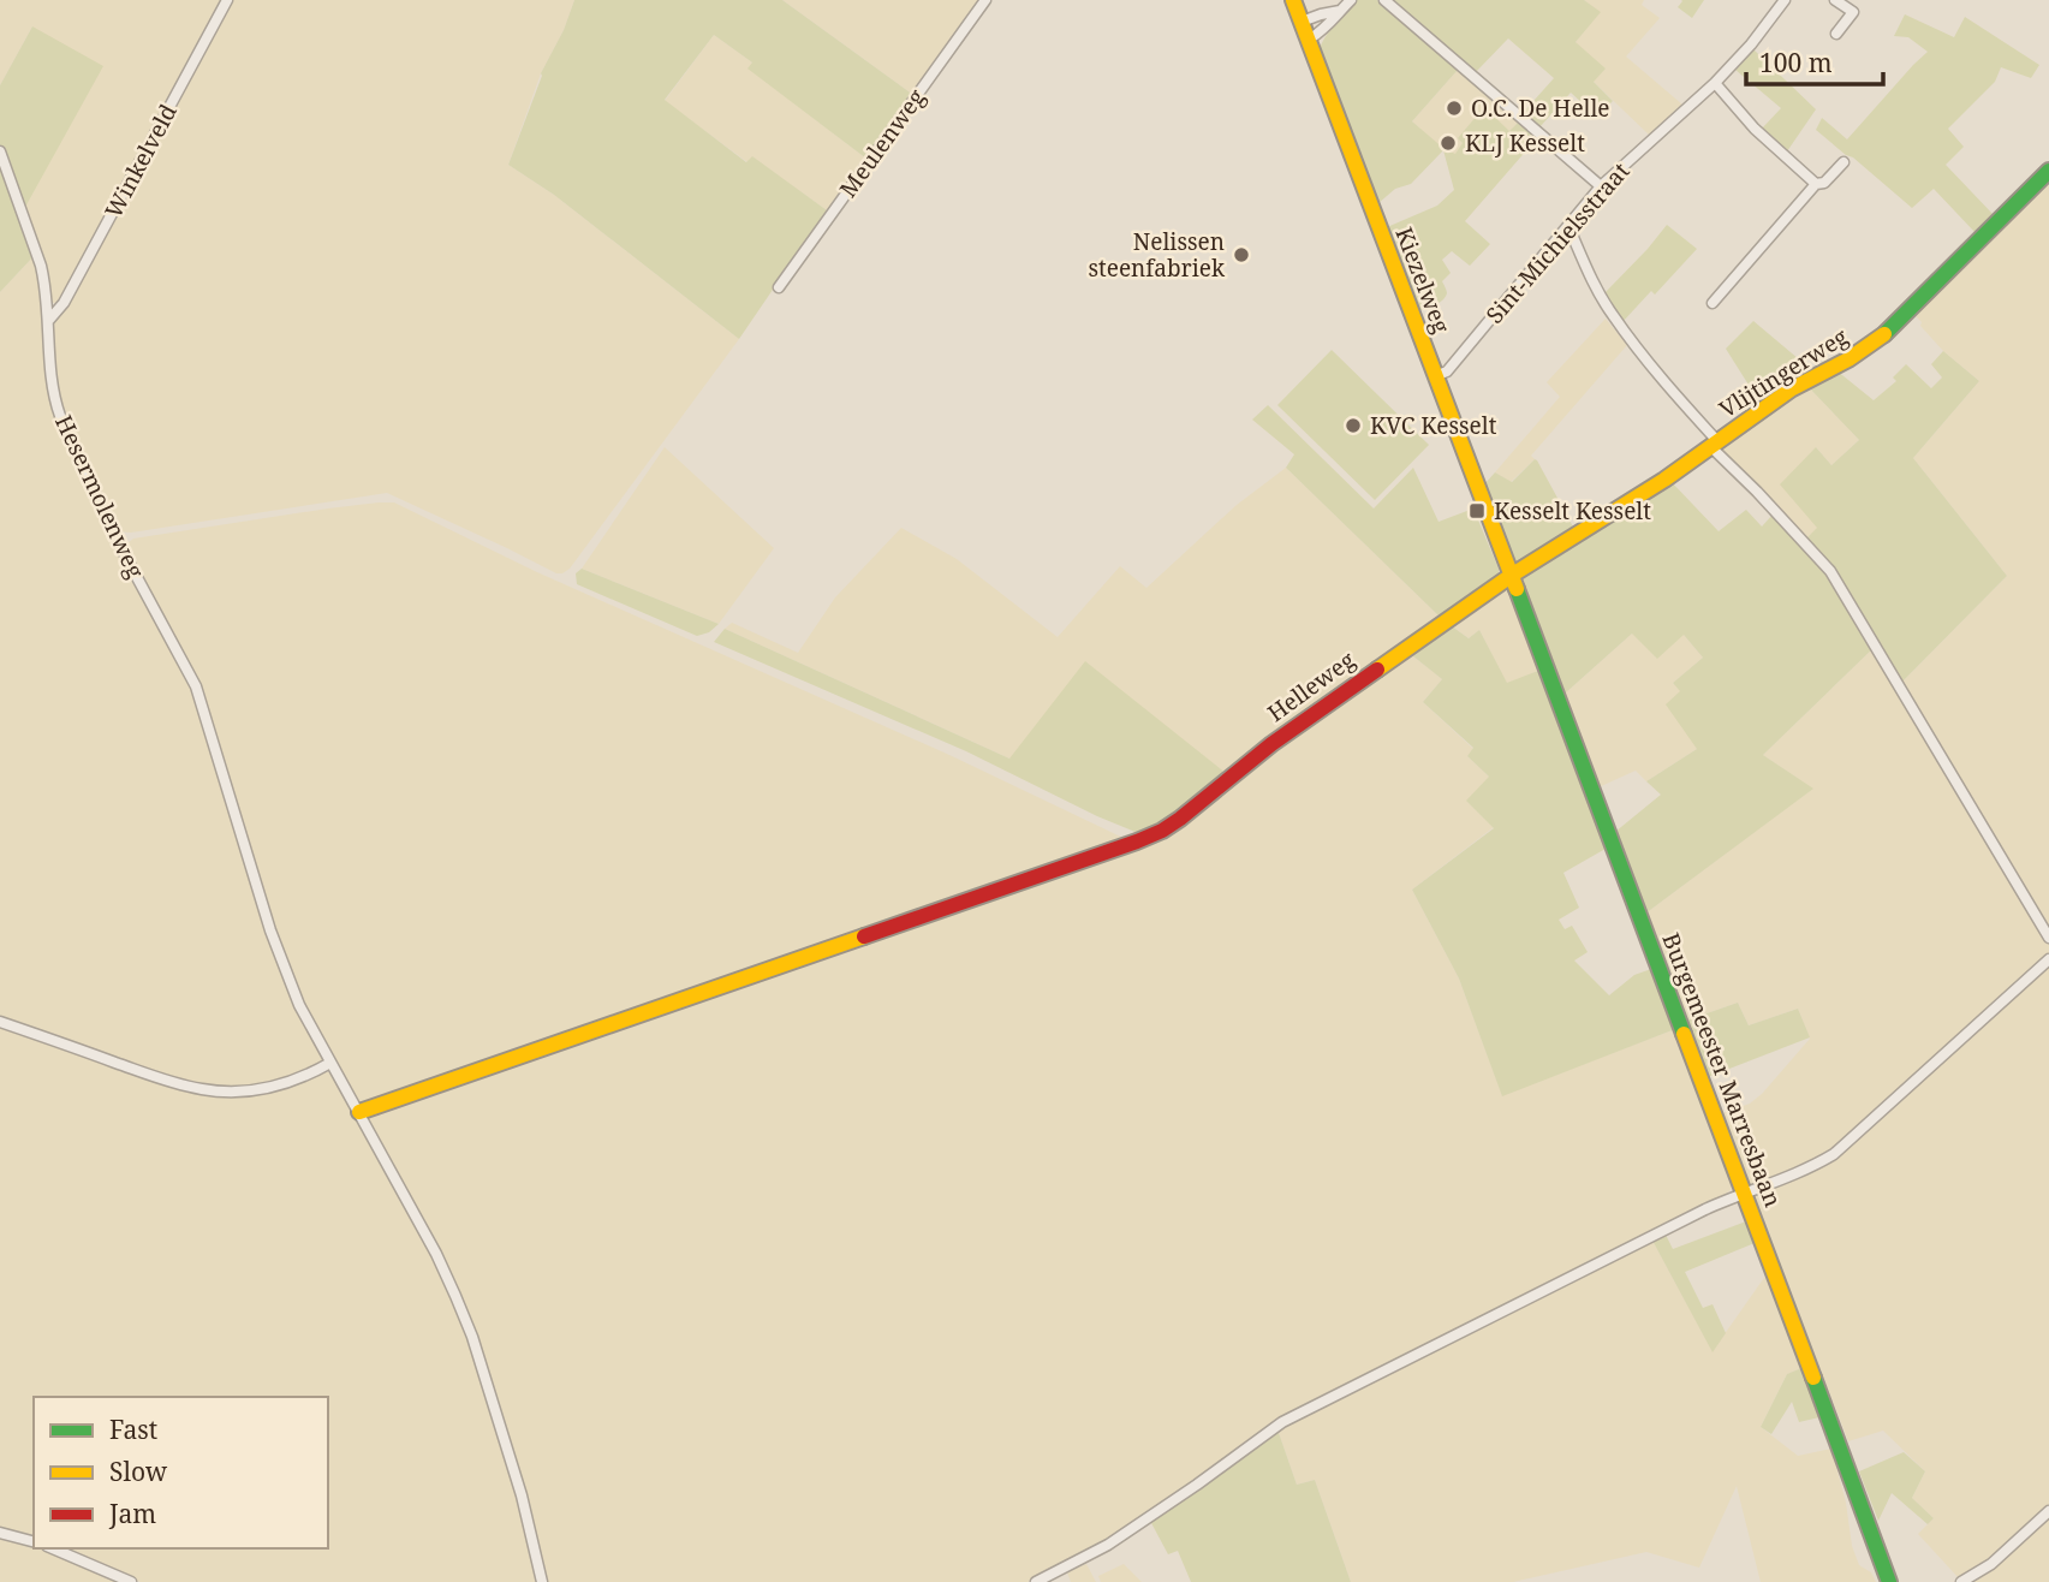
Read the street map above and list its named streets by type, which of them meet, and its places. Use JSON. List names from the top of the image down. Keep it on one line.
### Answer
{"streets":{"street":["Meulenweg","Winkelveld","Sint-Michielsstraat","Kiezelweg","Vlijtingerweg","Hesermolenweg","Helleweg","Burgemeester Marresbaan"]},"crossings":[["Winkelveld","Hesermolenweg"],["Sint-Michielsstraat","Kiezelweg"],["Kiezelweg","Vlijtingerweg"],["Kiezelweg","Helleweg"],["Kiezelweg","Burgemeester Marresbaan"],["Vlijtingerweg","Helleweg"],["Vlijtingerweg","Burgemeester Marresbaan"],["Hesermolenweg","Helleweg"],["Helleweg","Burgemeester Marresbaan"]],"places":{"other":["O.C. De Helle","KLJ Kesselt","Nelissen steenfabriek","KVC Kesselt"],"transit":["Kesselt Kesselt"]},"legend":["Fast","Slow","Jam"],"scale_bar":"100 m"}
